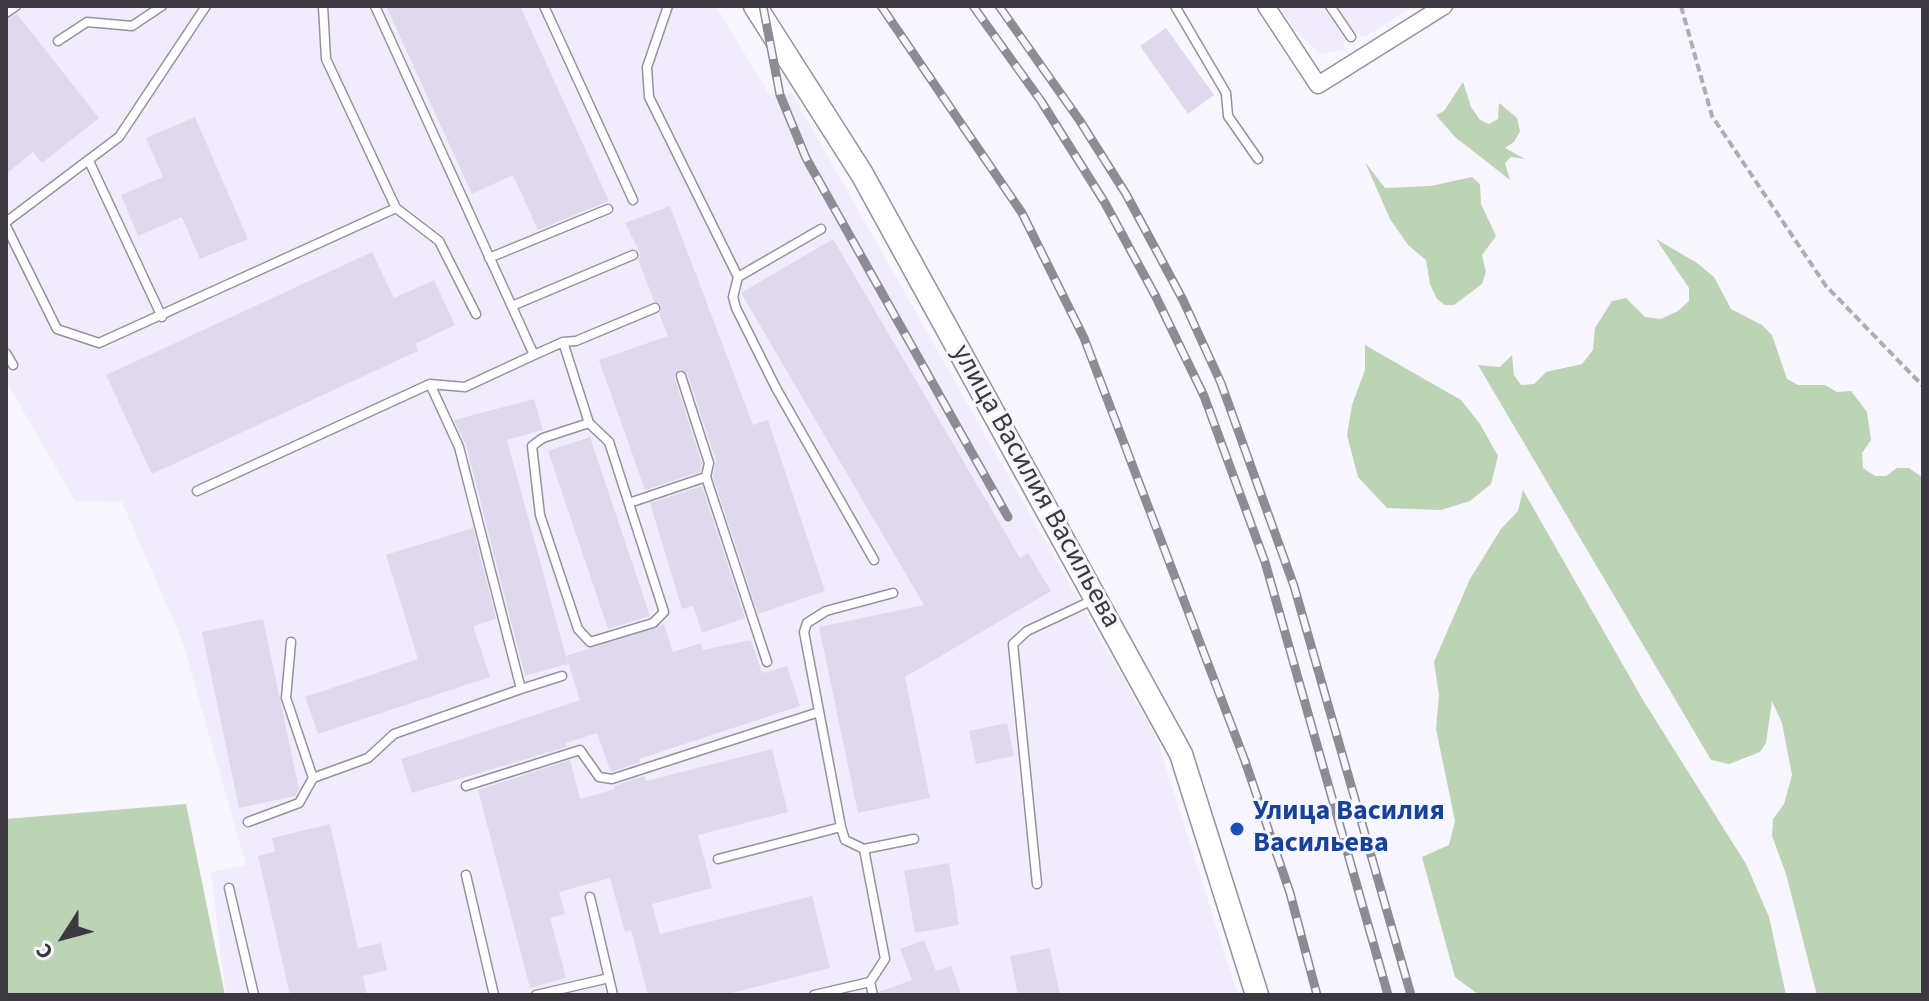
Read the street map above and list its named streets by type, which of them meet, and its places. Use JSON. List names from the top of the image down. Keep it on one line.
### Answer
{"streets":{"main road":["улица Василия Васильева"]},"places":["Улица Василия Васильева"],"north":"bottom left"}
